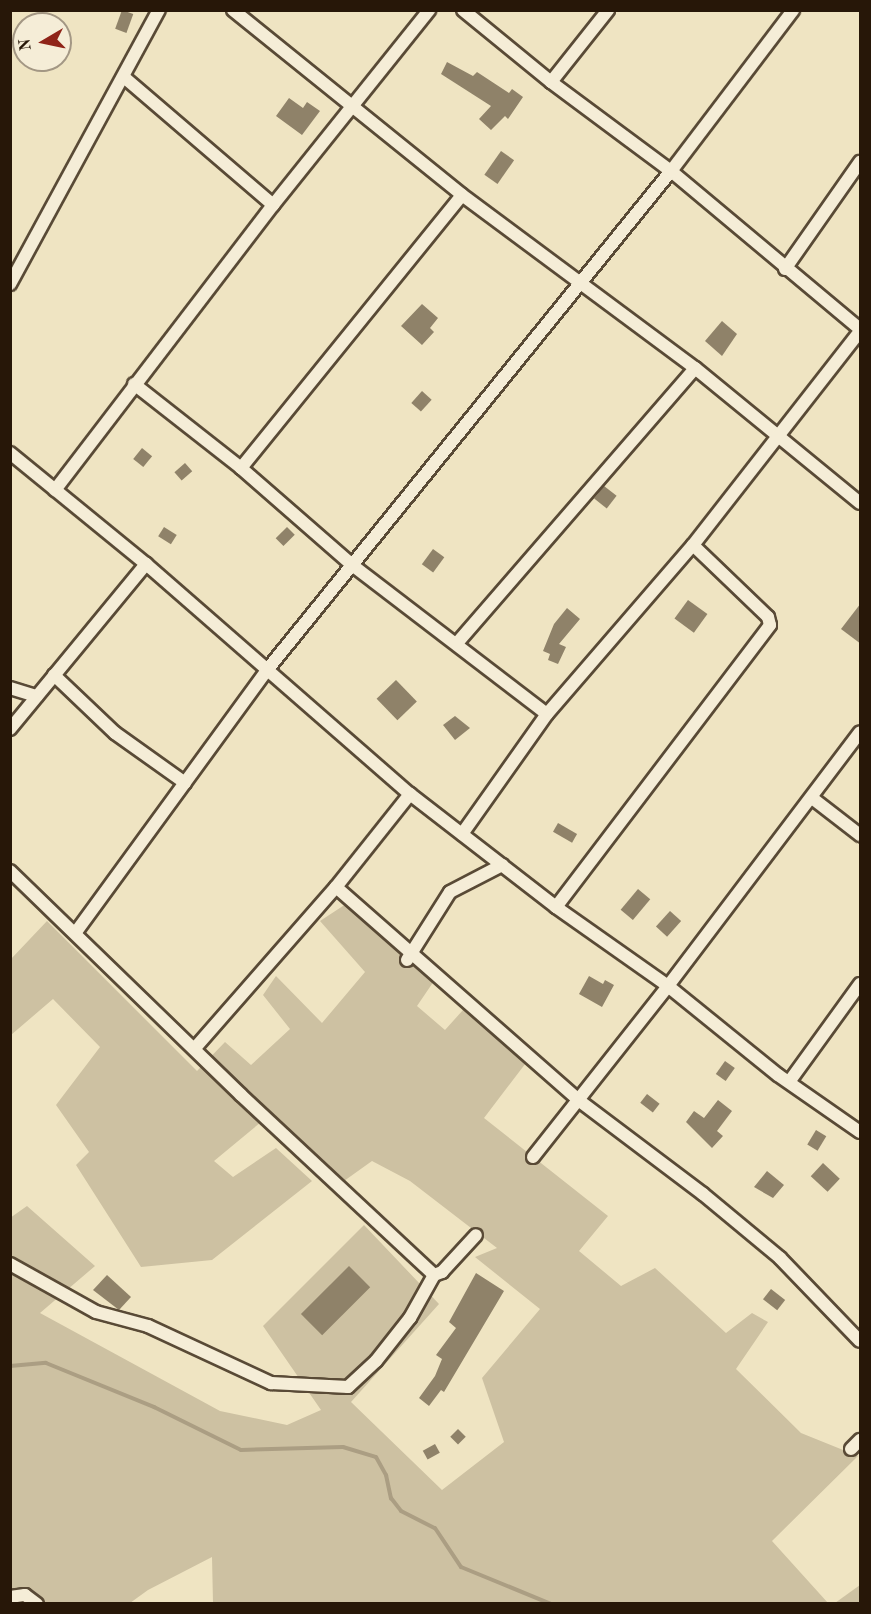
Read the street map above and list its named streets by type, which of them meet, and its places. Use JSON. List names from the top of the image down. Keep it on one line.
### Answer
{"north":"left"}
